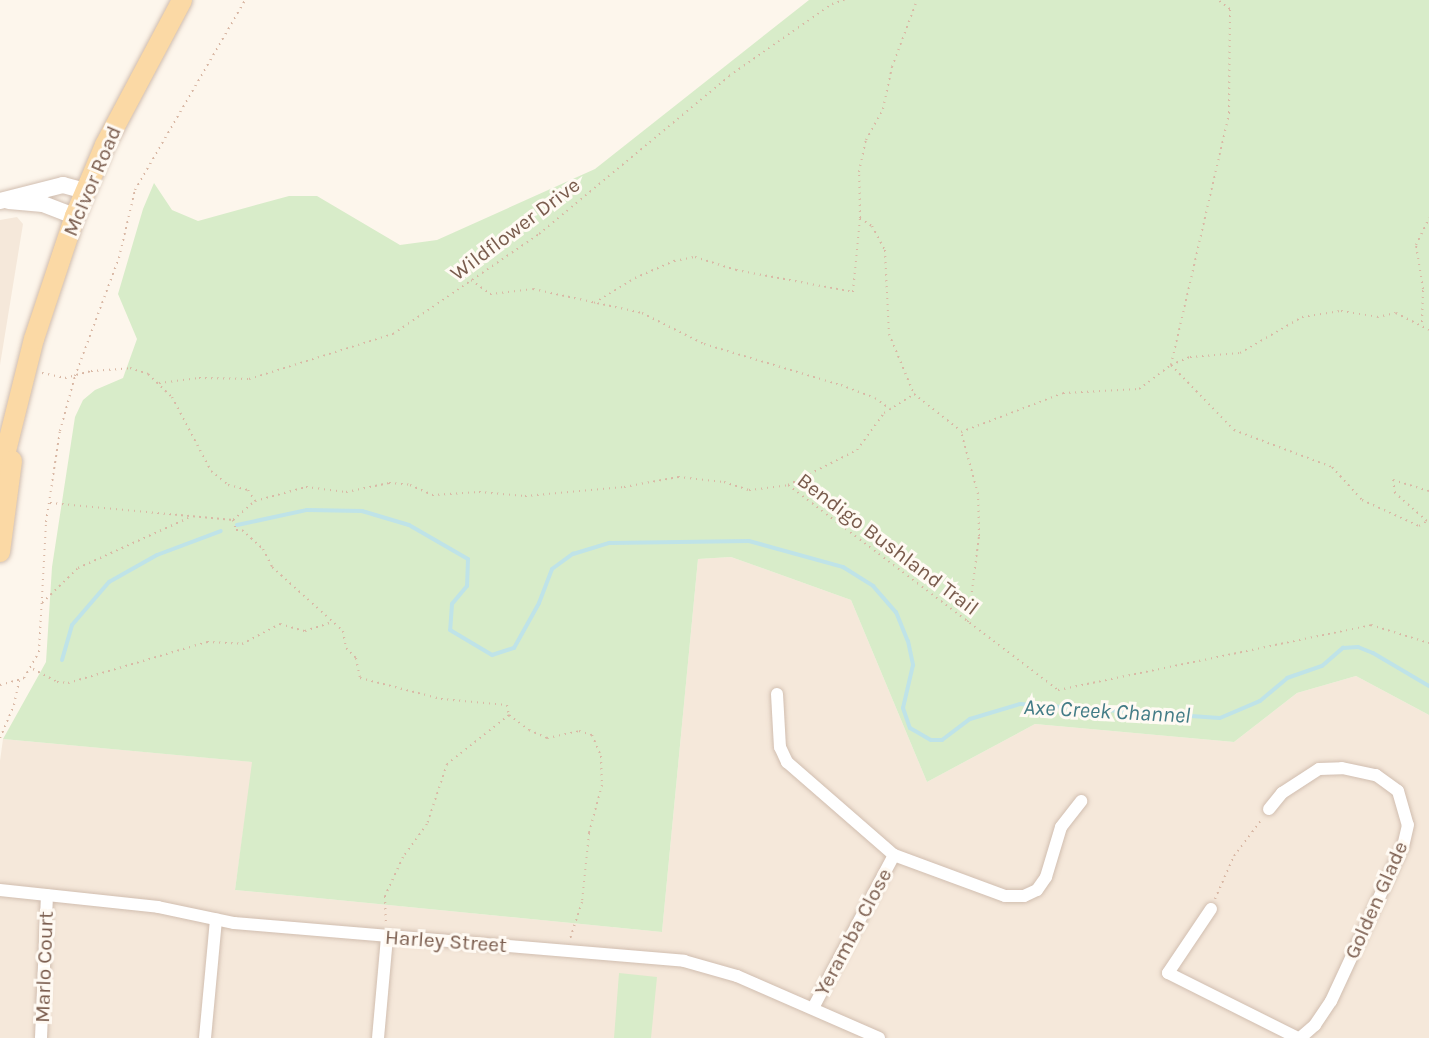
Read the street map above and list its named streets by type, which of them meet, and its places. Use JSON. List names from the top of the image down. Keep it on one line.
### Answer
{"streets":{"main road":["McIvor Road"],"street":["Golden Glade","Yeramba Close","Harley Street","Marlo Court"],"path":["Wildflower Drive","Bendigo Bushland Trail"]},"crossings":[["Yeramba Close","Harley Street"],["Harley Street","Marlo Court"]],"water":["Axe Creek Channel"]}
